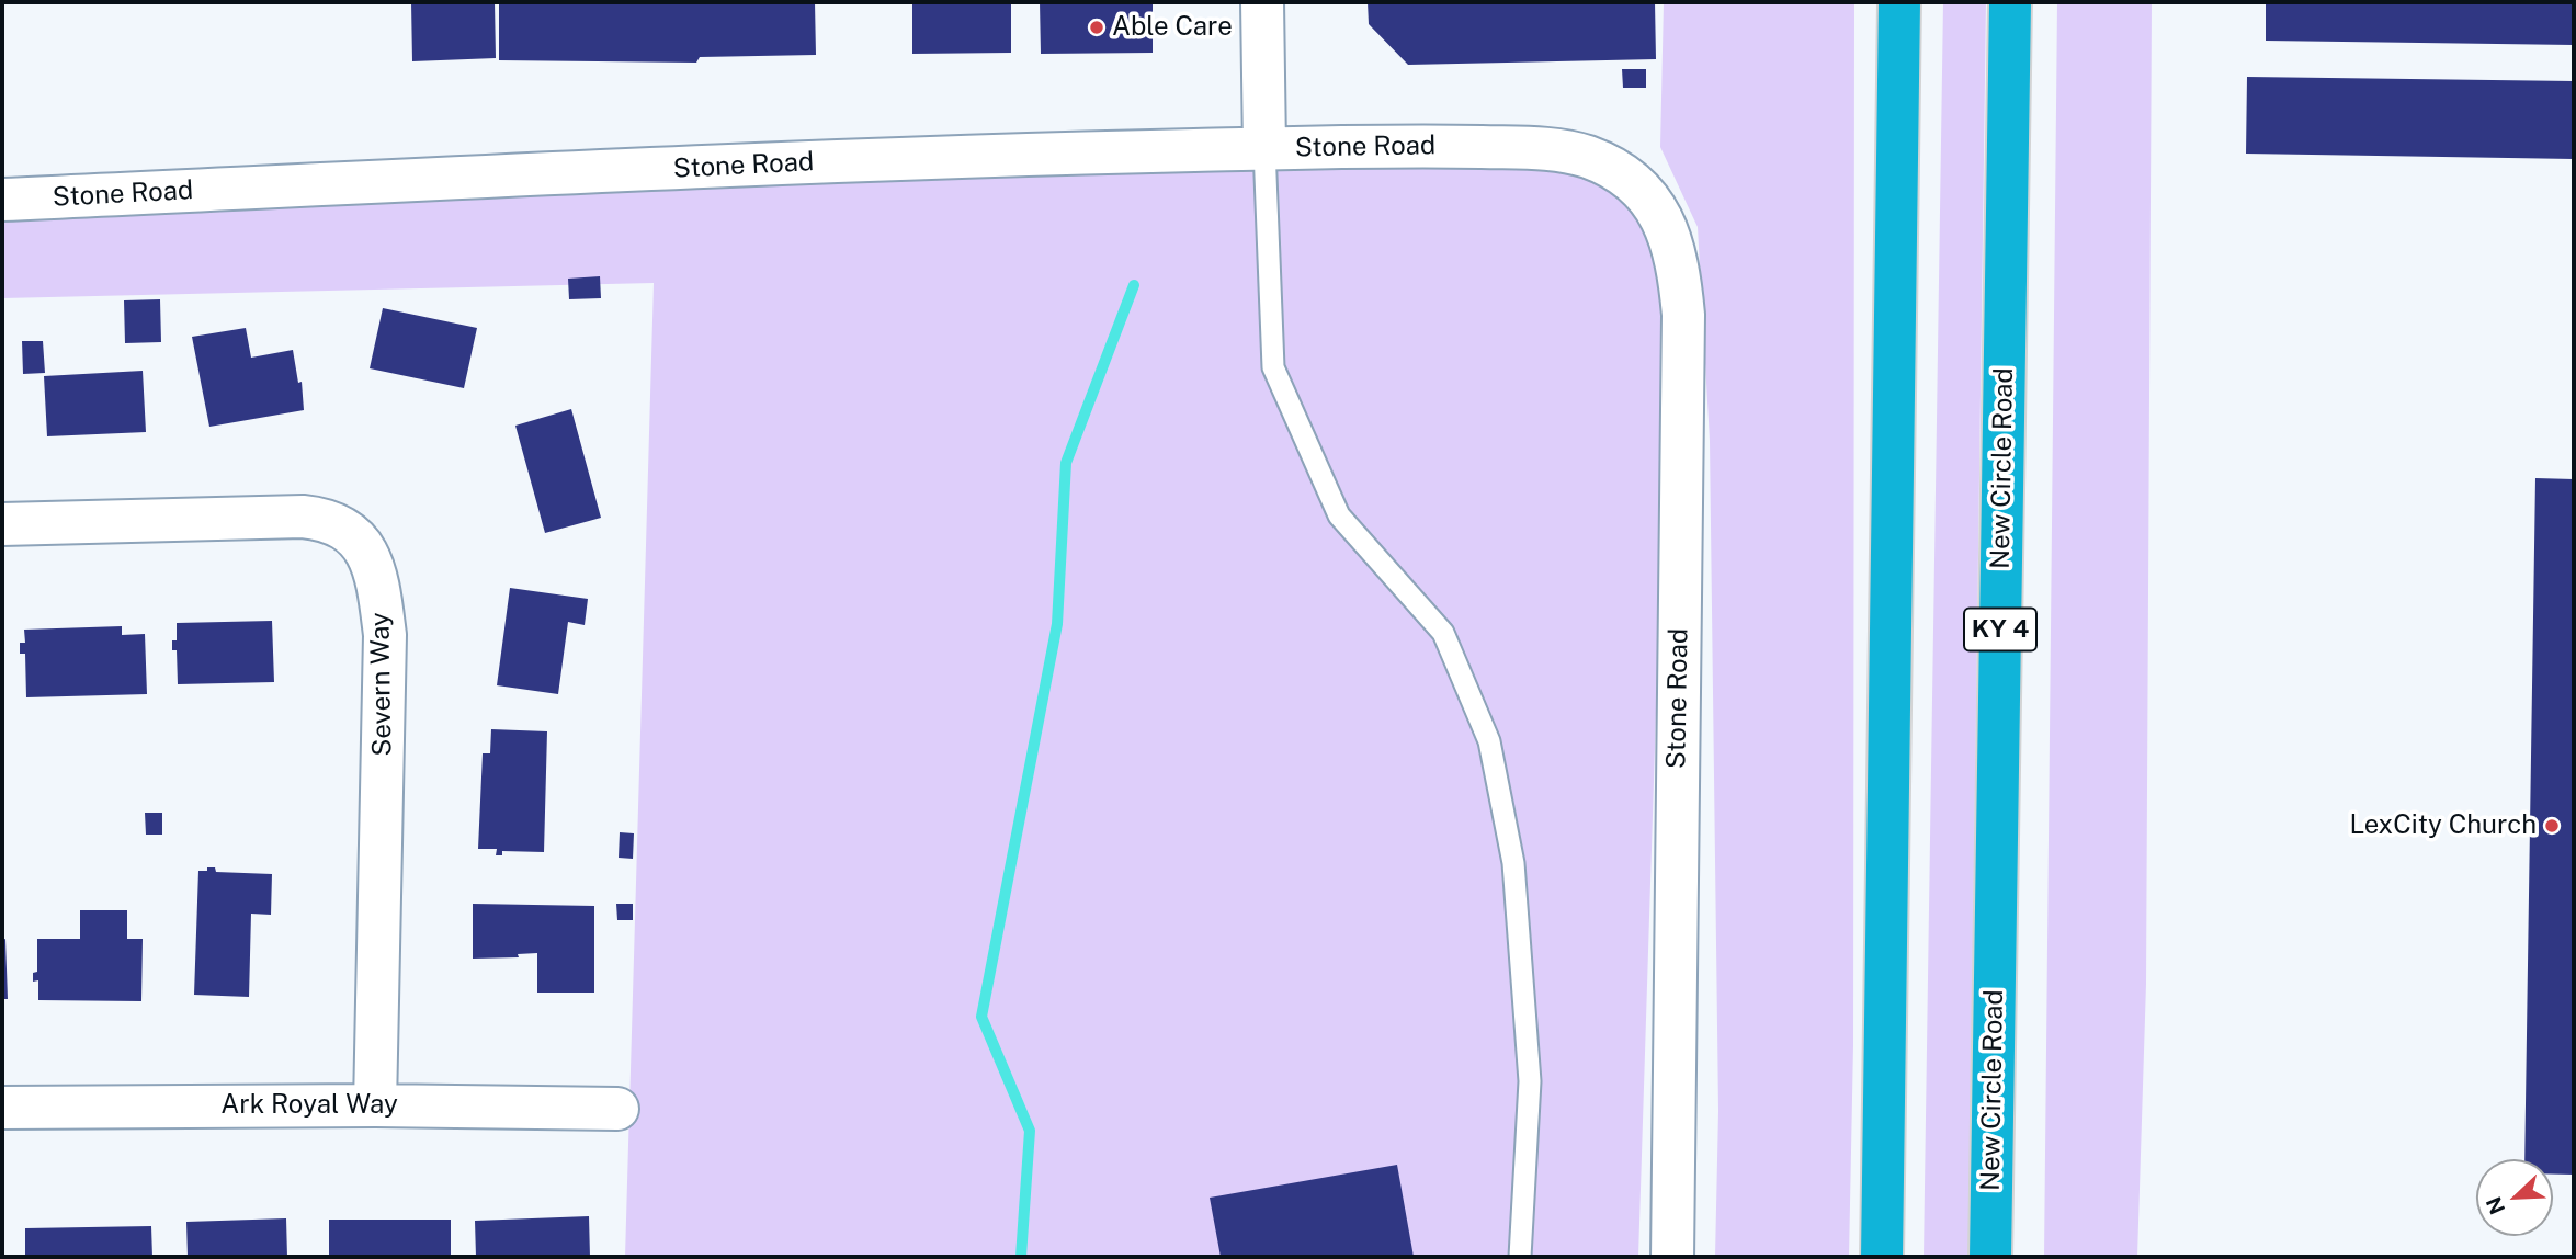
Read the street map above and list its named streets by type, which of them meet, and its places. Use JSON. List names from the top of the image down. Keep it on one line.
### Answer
{"streets":{"highway":["New Circle Road","KY 4"],"street":["Stone Road","Severn Way","Ark Royal Way"]},"crossings":[["Severn Way","Ark Royal Way"]],"places":["Able Care","LexCity Church"],"north":"bottom left"}
